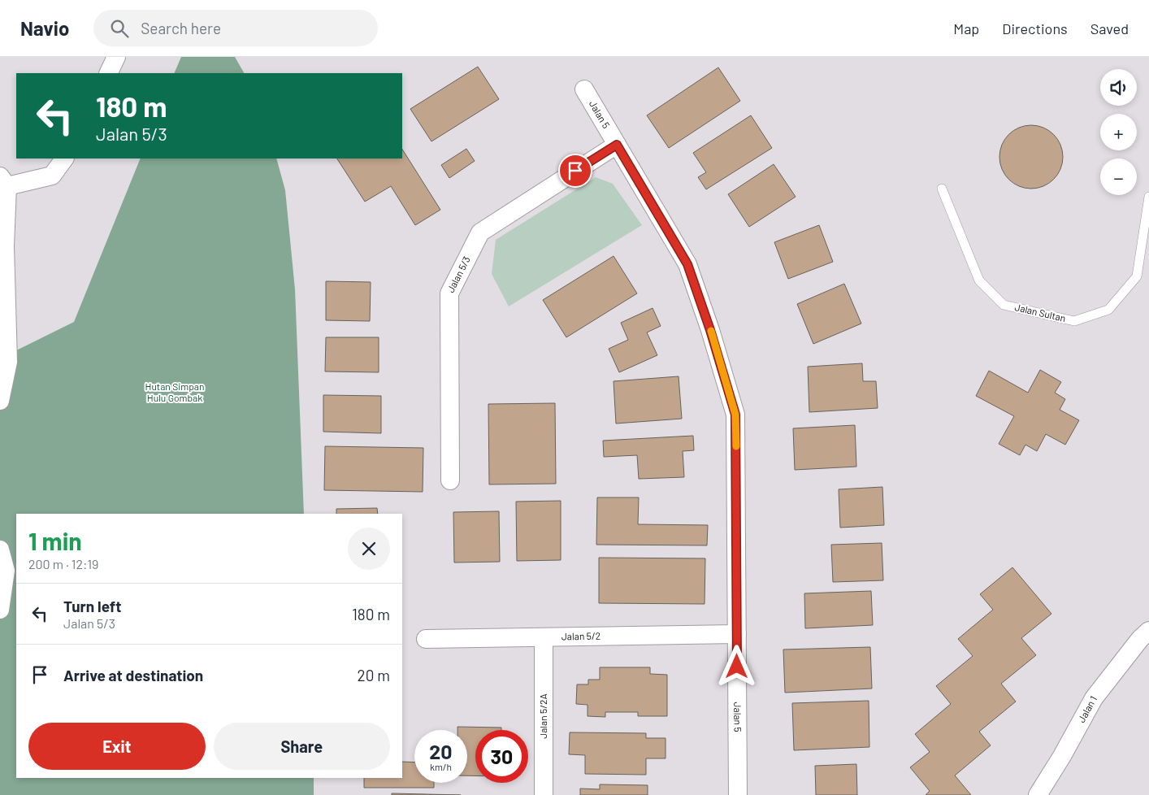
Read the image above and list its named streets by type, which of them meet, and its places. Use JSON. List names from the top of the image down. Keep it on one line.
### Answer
{"streets":{"street":["Jalan 5","Jalan 5/3","Jalan 5/2","Jalan 1","Jalan 5/2A"],"lane":["Jalan Sultan"]},"crossings":[["Jalan 5","Jalan 5/3"],["Jalan 5","Jalan 5/2"],["Jalan 5/2","Jalan 5/2A"]],"parks":["Hutan Simpan Hulu Gombak"],"page":{"header":"Navio","search":"Search here","nav":["Map","Directions","Saved"],"map_buttons":["+","−"],"turn":["180 m","Jalan 5/3"],"heading":["1 min","200 m · 12:19"],"list":[{"name":"Turn left","note":"Jalan 5/3","value":"180 m"},{"name":"Arrive at destination","value":"20 m"}],"buttons":["Exit","Share"],"speed":"20 km/h","limit":"30"}}
